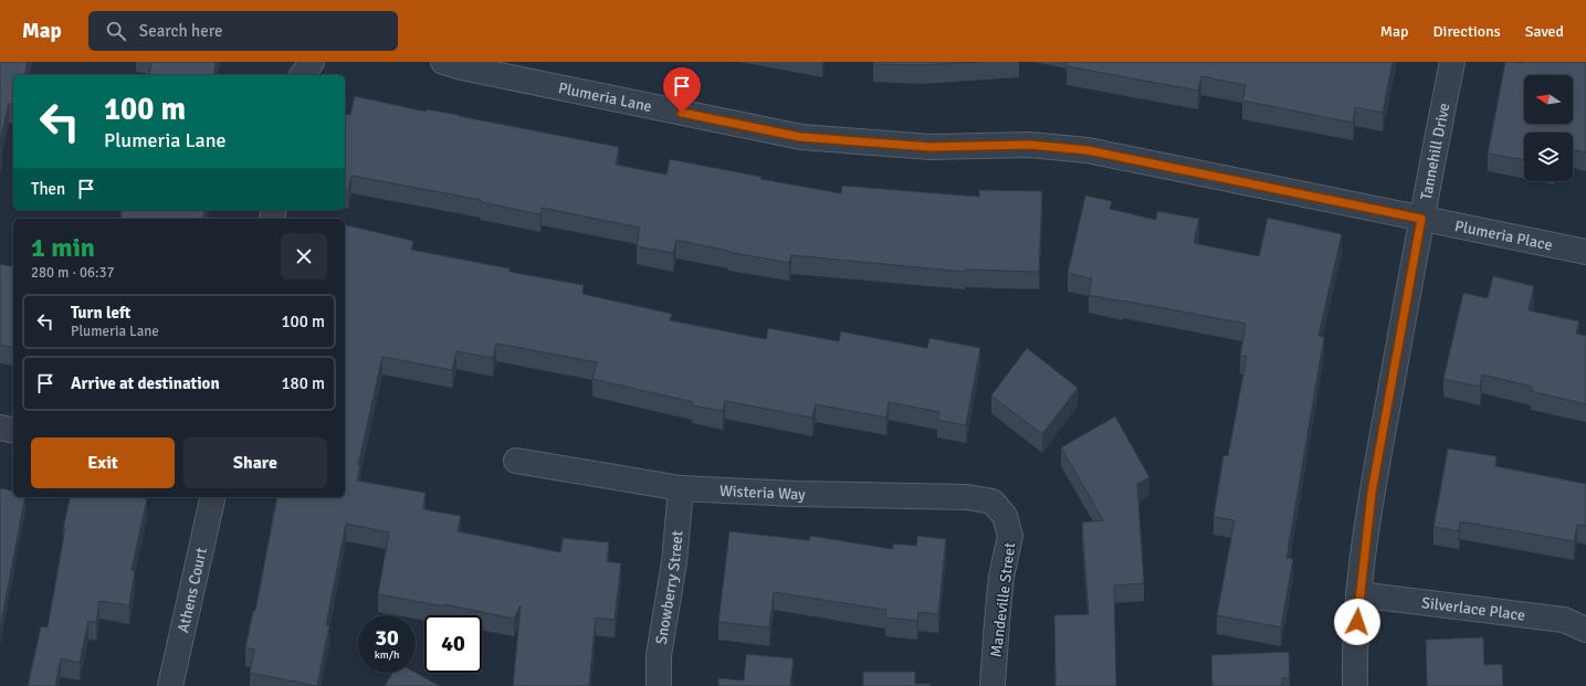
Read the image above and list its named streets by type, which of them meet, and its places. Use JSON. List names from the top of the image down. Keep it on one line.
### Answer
{"streets":{"street":["Plumeria Lane","Tannehill Drive","Plumeria Place","Wisteria Way","Snowberry Street","Athens Court","Mandeville Street","Silverlace Place"]},"crossings":[["Plumeria Lane","Tannehill Drive"],["Plumeria Lane","Plumeria Place"],["Tannehill Drive","Plumeria Place"],["Tannehill Drive","Silverlace Place"],["Wisteria Way","Snowberry Street"],["Wisteria Way","Mandeville Street"]],"north":"left","page":{"header":"Map","search":"Search here","nav":["Map","Directions","Saved"],"turn":["100 m","Plumeria Lane"],"then":"Then","heading":["1 min","280 m · 06:37"],"list":[{"name":"Turn left","note":"Plumeria Lane","value":"100 m"},{"name":"Arrive at destination","value":"180 m"}],"buttons":["Exit","Share"],"speed":"30 km/h","limit":"40"}}
